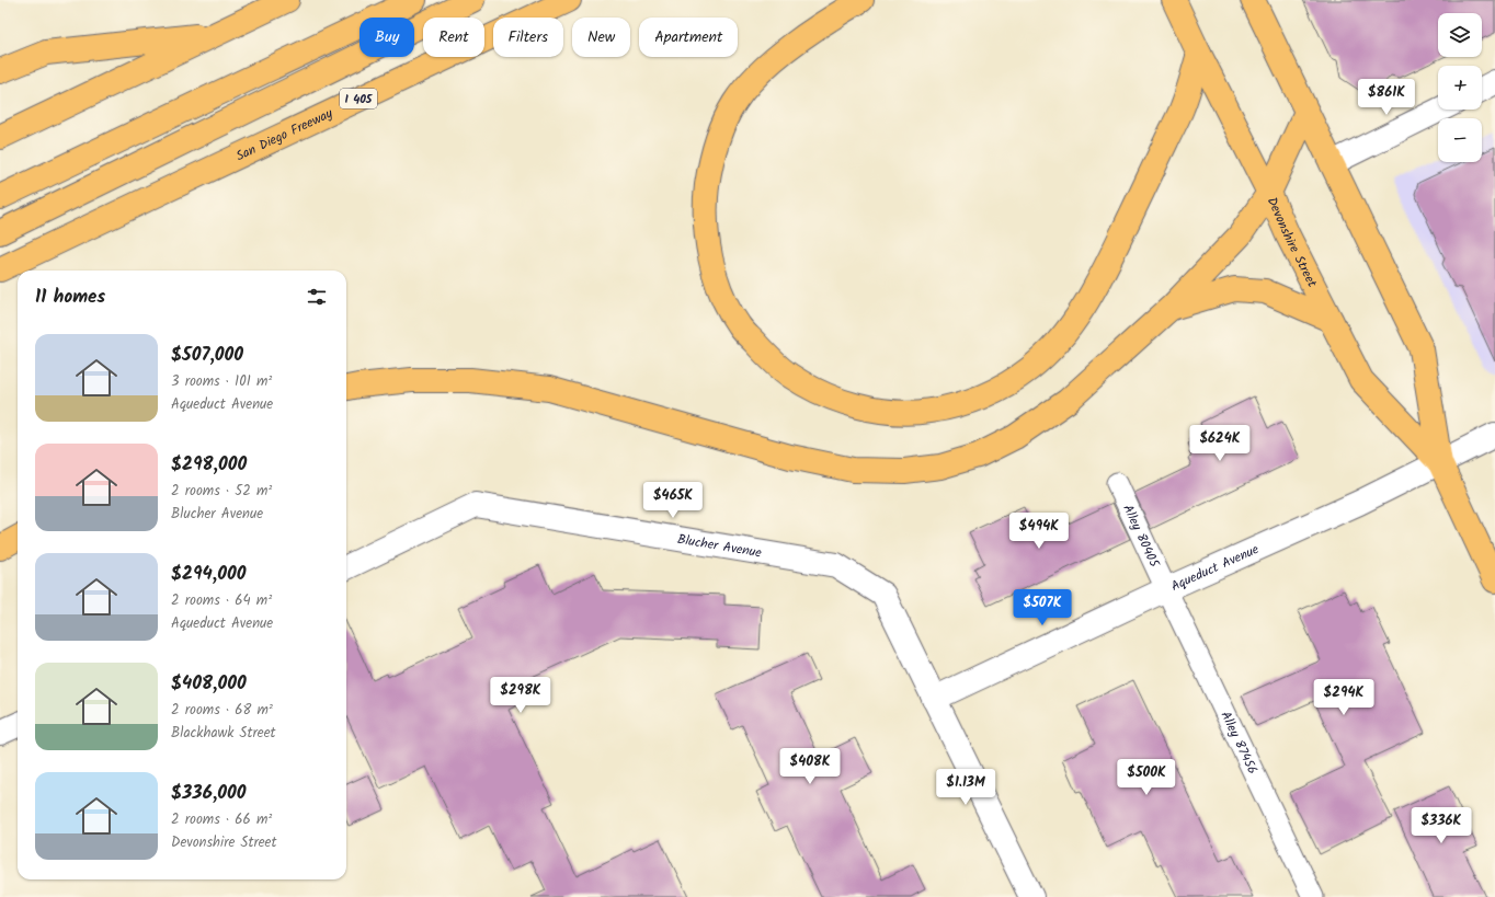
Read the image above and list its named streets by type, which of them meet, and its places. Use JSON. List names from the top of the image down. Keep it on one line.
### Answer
{"streets":{"main road":["I 405","San Diego Freeway","Devonshire Street"],"street":["Blucher Avenue","Aqueduct Avenue"],"lane":["Alley 80405","Alley 87456"]},"crossings":[["Devonshire Street","Aqueduct Avenue"],["Alley 80405","Aqueduct Avenue"],["Alley 80405","Alley 87456"],["Blucher Avenue","Aqueduct Avenue"],["Aqueduct Avenue","Alley 87456"]],"page":{"map_buttons":["+","−"],"chip":["Buy","Rent","Filters","New","Apartment"],"price":["$861K","$624K","$465K","$494K","$507K","$298K","$294K","$408K","$500K","$1.13M","$336K"],"heading":"11 homes","list":[{"name":"$507,000","note":"3 rooms · 101 m² · Aqueduct Avenue"},{"name":"$298,000","note":"2 rooms · 52 m² · Blucher Avenue"},{"name":"$294,000","note":"2 rooms · 64 m² · Aqueduct Avenue"},{"name":"$408,000","note":"2 rooms · 68 m² · Blackhawk Street"},{"name":"$336,000","note":"2 rooms · 66 m² · Devonshire Street"}]}}
